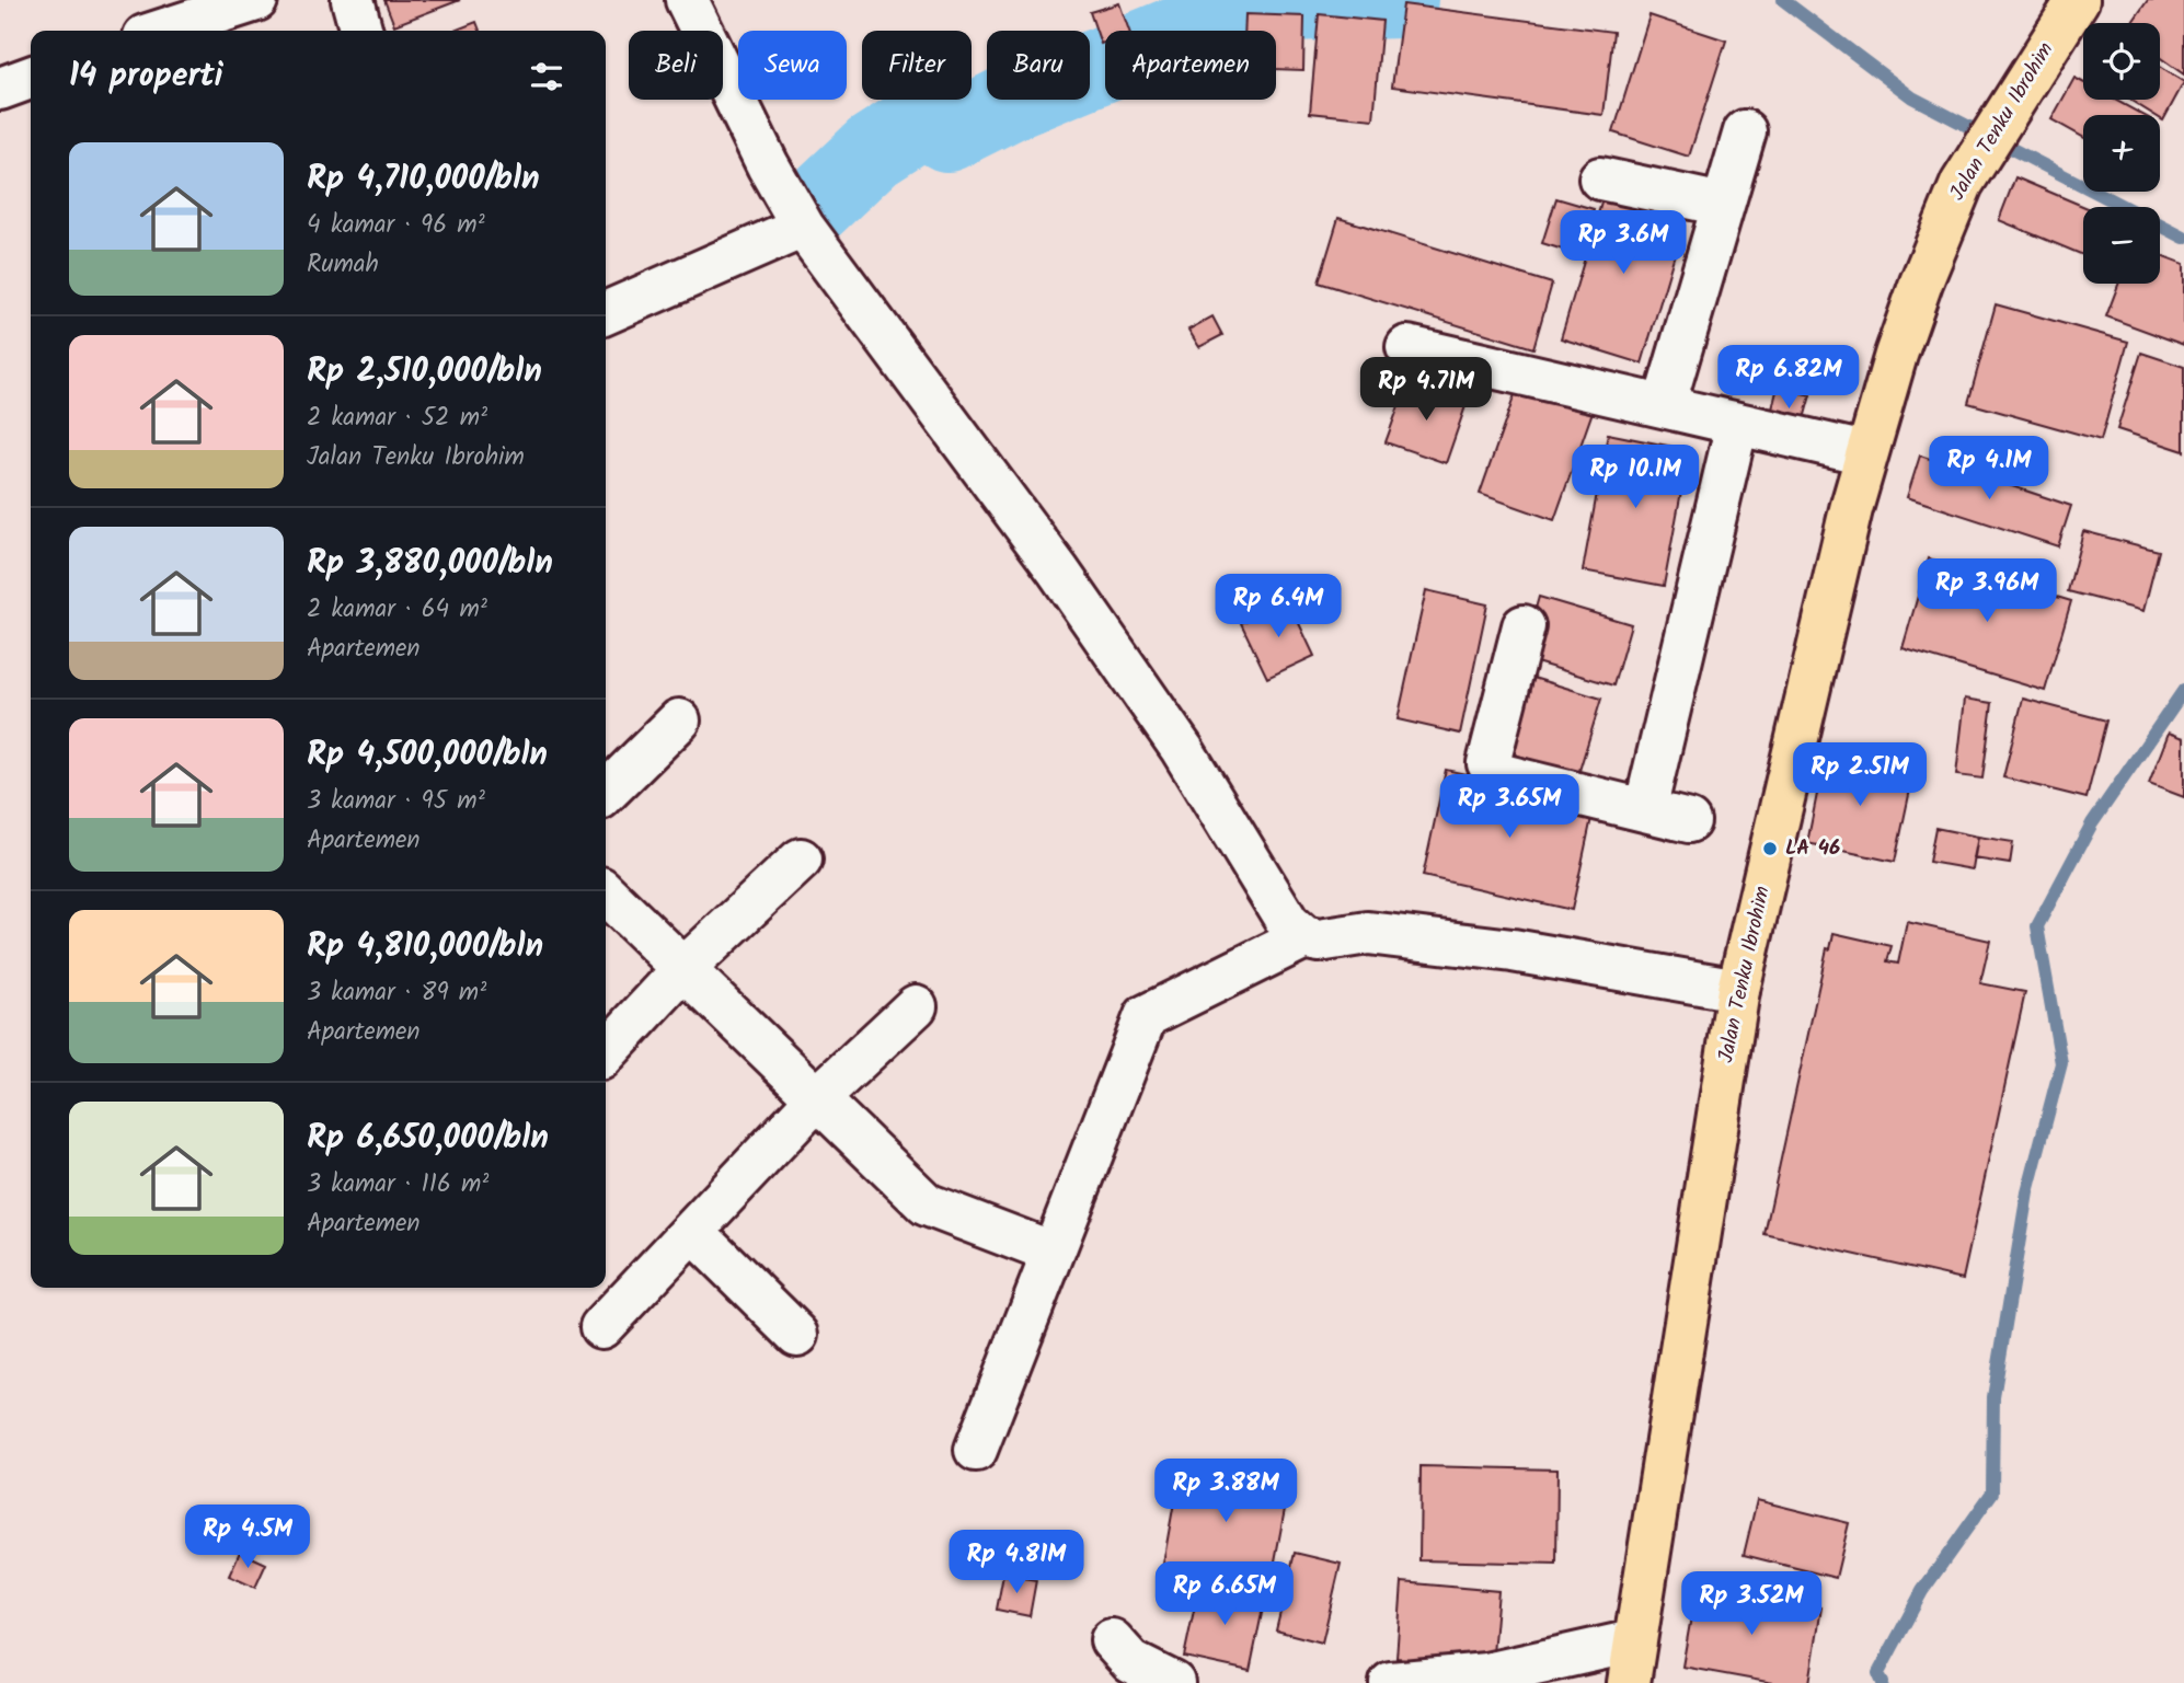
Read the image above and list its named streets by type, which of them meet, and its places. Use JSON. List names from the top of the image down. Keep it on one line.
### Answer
{"streets":{"main road":["Jalan Tenku Ibrohim"]},"places":["LA 46"],"page":{"map_buttons":["+","−"],"chip":["Beli","Sewa","Filter","Baru","Apartemen"],"heading":"14 properti","list":[{"name":"Rp 4,710,000/bln","note":"4 kamar · 96 m² · Rumah"},{"name":"Rp 2,510,000/bln","note":"2 kamar · 52 m² · Jalan Tenku Ibrohim"},{"name":"Rp 3,880,000/bln","note":"2 kamar · 64 m² · Apartemen"},{"name":"Rp 4,500,000/bln","note":"3 kamar · 95 m² · Apartemen"},{"name":"Rp 4,810,000/bln","note":"3 kamar · 89 m² · Apartemen"},{"name":"Rp 6,650,000/bln","note":"3 kamar · 116 m² · Apartemen"}],"price":["Rp 3.6M","Rp 6.82M","Rp 4.71M","Rp 4.1M","Rp 10.1M","Rp 3.96M","Rp 6.4M","Rp 2.51M","Rp 3.65M","Rp 3.88M","Rp 4.5M","Rp 4.81M","Rp 6.65M","Rp 3.52M"]}}
